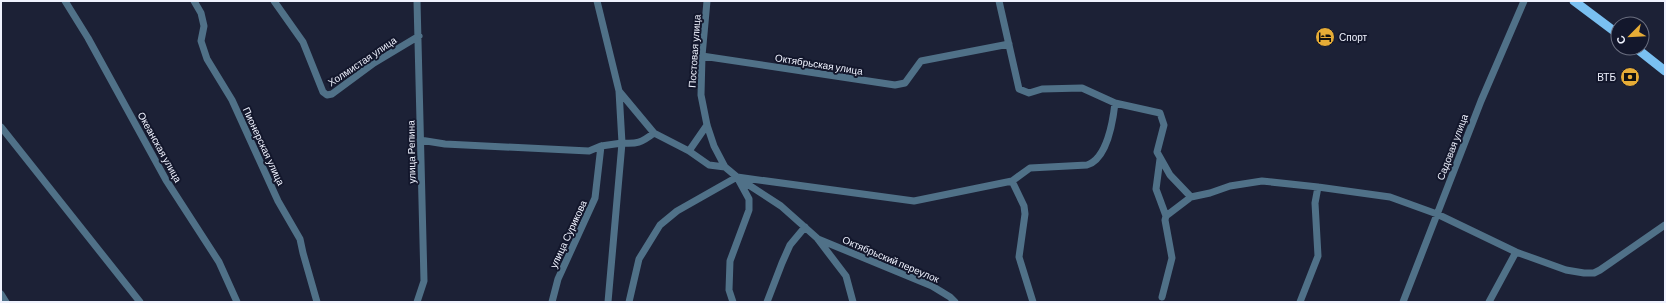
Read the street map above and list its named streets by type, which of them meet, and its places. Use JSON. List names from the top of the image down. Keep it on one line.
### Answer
{"streets":{"street":["Постовая улица","Холмистая улица","Октябрьская улица","Пионерская улица","Океанская улица","Садовая улица","улица Репина","улица Сурикова","Октябрьский переулок"]},"crossings":[["Постовая улица","Октябрьская улица"],["Холмистая улица","улица Репина"]],"places":{"hotel":["Спорт"],"bank":["ВТБ"]},"north":"bottom left"}
